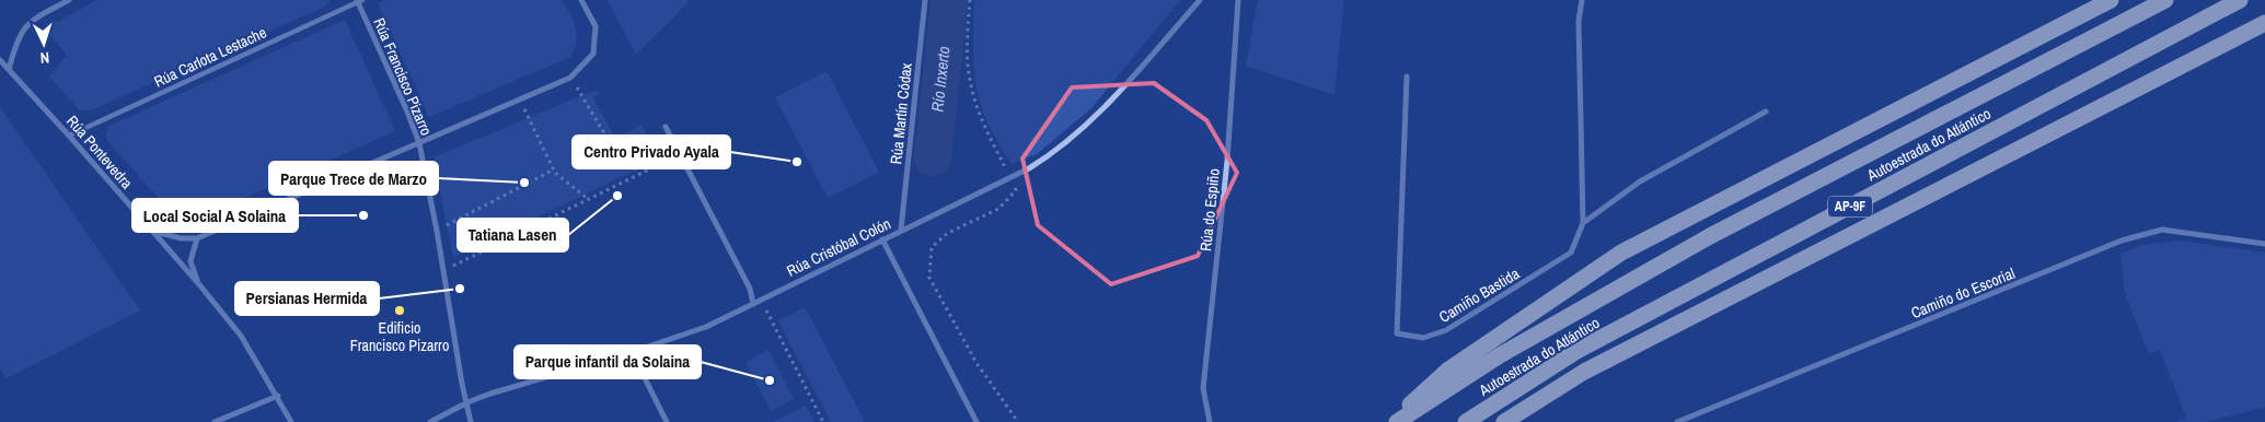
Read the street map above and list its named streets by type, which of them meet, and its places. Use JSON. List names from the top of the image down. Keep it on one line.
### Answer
{"streets":{"highway":["Autoestrada do Atlántico","AP-9F"],"street":["Rúa Carlota Lestache","Rúa Francisco Pizarro","Rúa Martín Códax","Rúa Pontevedra","Rúa do Espiño","Rúa Cristóbal Colón","Camiño do Escorial","Camiño Bastida"]},"crossings":[["Rúa Carlota Lestache","Rúa Francisco Pizarro"],["Rúa Carlota Lestache","Rúa Pontevedra"],["Rúa Francisco Pizarro","Rúa Cristóbal Colón"],["Rúa Martín Códax","Rúa Cristóbal Colón"]],"water":["Río Inxerto"],"places":["Centro Privado Ayala","Parque Trece de Marzo","Tatiana Lasen","Local Social A Solaina","Persianas Hermida","Edificio Francisco Pizarro","Parque infantil da Solaina"],"north":"bottom"}
